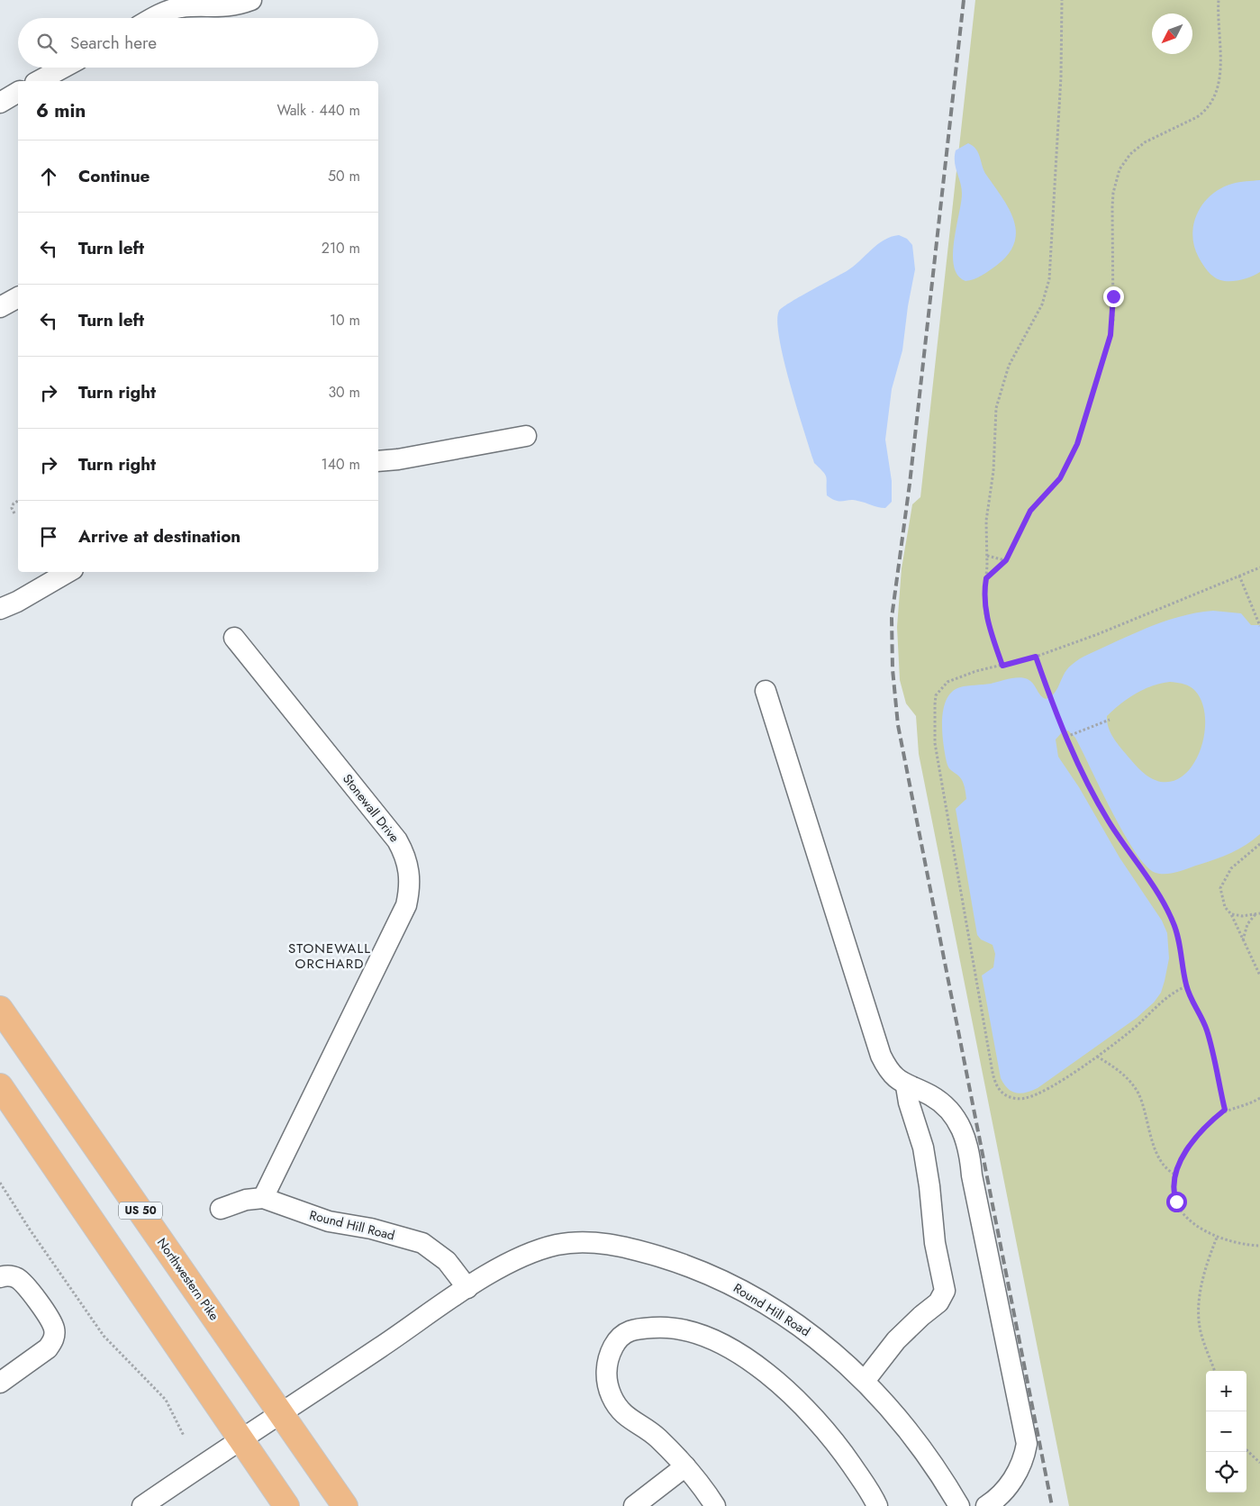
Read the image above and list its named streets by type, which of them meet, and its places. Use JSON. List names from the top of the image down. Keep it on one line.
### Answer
{"streets":{"main road":["US 50","Northwestern Pike"],"street":["Stonewall Drive","Round Hill Road"]},"crossings":[["Stonewall Drive","Round Hill Road"],["Round Hill Road","Northwestern Pike"]],"districts":["STONEWALL ORCHARD"],"north":"bottom left","page":{"search":"Search here","heading":["6 min","Walk · 440 m"],"list":[["Continue","50 m"],["Turn left","210 m"],["Turn left","10 m"],["Turn right","30 m"],["Turn right","140 m"],"Arrive at destination"],"map_buttons":["+","−"]}}
